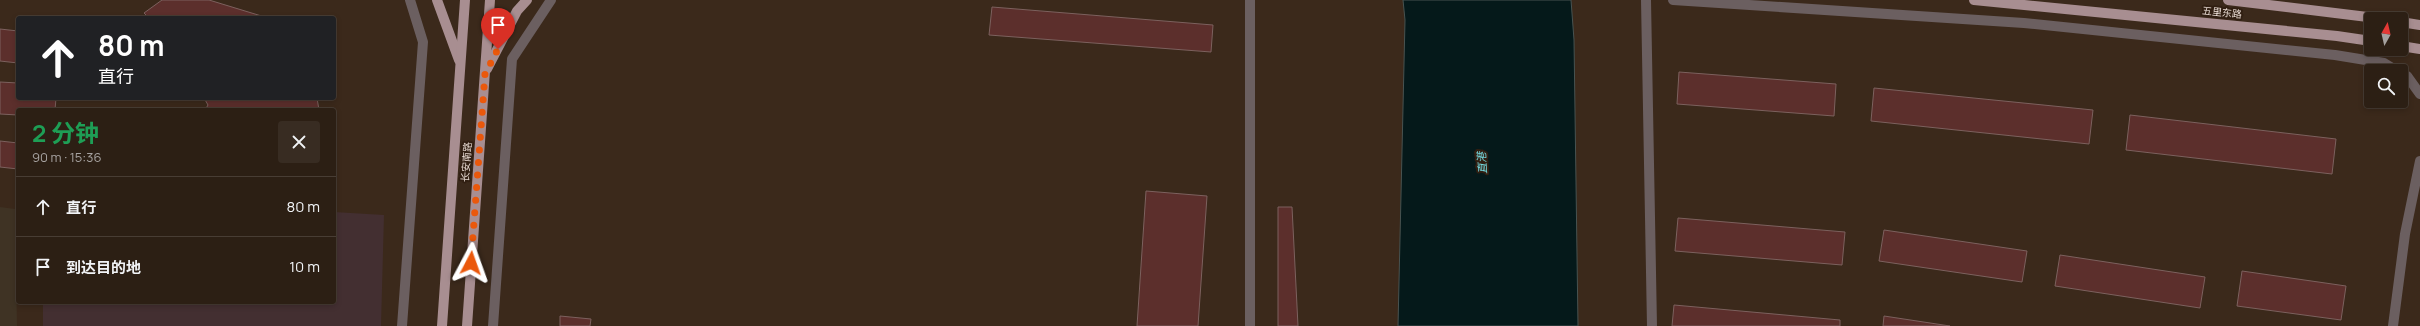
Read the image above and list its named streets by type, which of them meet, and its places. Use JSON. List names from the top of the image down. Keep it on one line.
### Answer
{"streets":{"main road":["五里东路","长安南路"]},"water":["直港"],"north":"top","page":{"turn":["80 m","直行"],"heading":["2 分钟","90 m · 15:36"],"list":[{"name":"直行","value":"80 m"},{"name":"到达目的地","value":"10 m"}]}}
